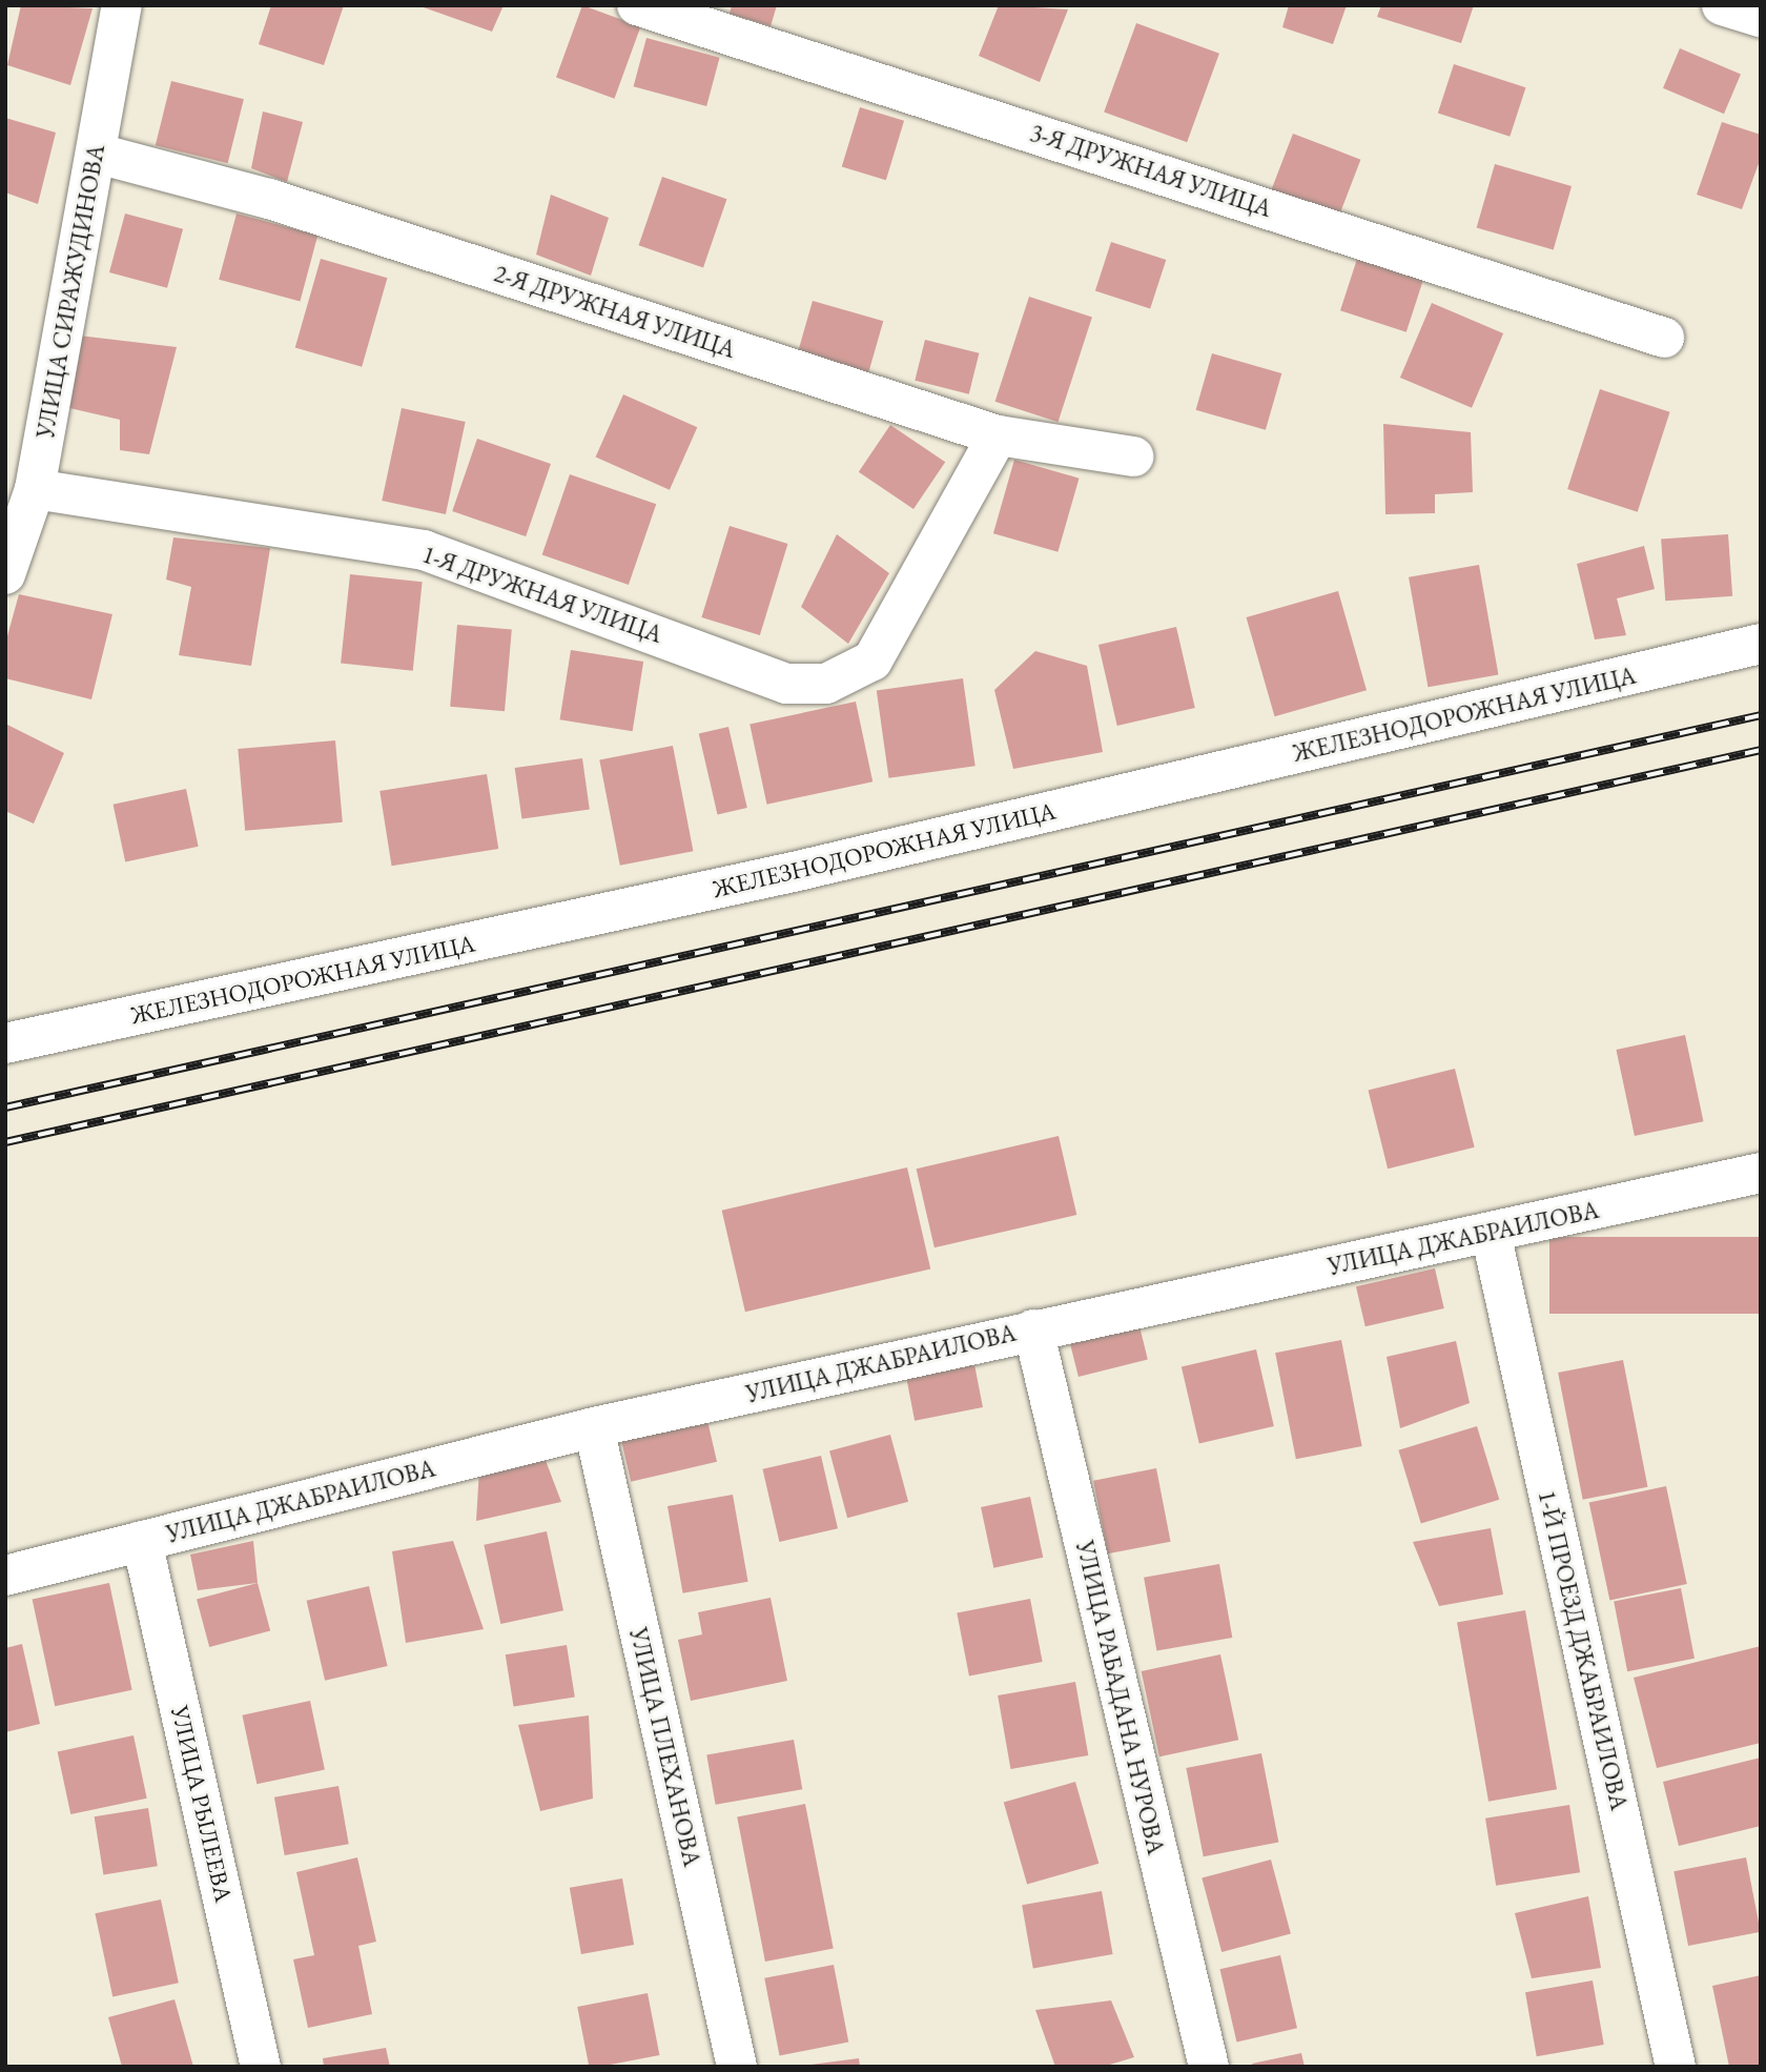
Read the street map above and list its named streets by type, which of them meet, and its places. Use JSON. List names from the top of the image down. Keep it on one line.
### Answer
{"streets":{"street":["3-Я ДРУЖНАЯ УЛИЦА","УЛИЦА СИРАЖУДИНОВА","2-Я ДРУЖНАЯ УЛИЦА","1-Я ДРУЖНАЯ УЛИЦА","ЖЕЛЕЗНОДОРОЖНАЯ УЛИЦА","УЛИЦА ДЖАБРАИЛОВА","1-Й ПРОЕЗД ДЖАБРАИЛОВА","УЛИЦА РАБАДАНА НУРОВА","УЛИЦА ПЛЕХАНОВА","УЛИЦА РЫЛЕЕВА"]},"crossings":[["УЛИЦА СИРАЖУДИНОВА","2-Я ДРУЖНАЯ УЛИЦА"],["УЛИЦА СИРАЖУДИНОВА","1-Я ДРУЖНАЯ УЛИЦА"],["2-Я ДРУЖНАЯ УЛИЦА","1-Я ДРУЖНАЯ УЛИЦА"],["УЛИЦА ДЖАБРАИЛОВА","1-Й ПРОЕЗД ДЖАБРАИЛОВА"],["УЛИЦА ДЖАБРАИЛОВА","УЛИЦА РАБАДАНА НУРОВА"],["УЛИЦА ДЖАБРАИЛОВА","УЛИЦА ПЛЕХАНОВА"],["УЛИЦА ДЖАБРАИЛОВА","УЛИЦА РЫЛЕЕВА"]]}
